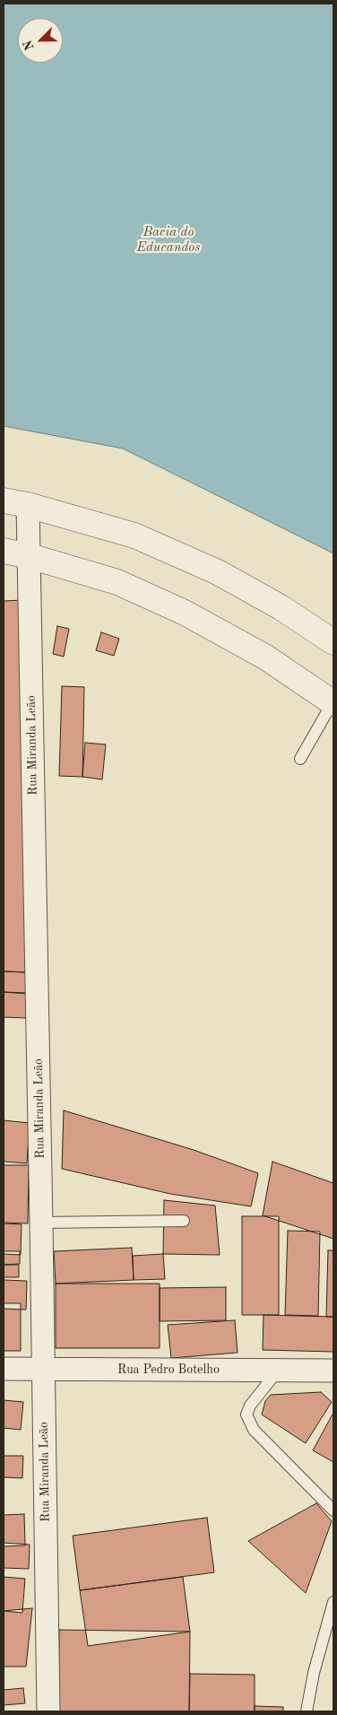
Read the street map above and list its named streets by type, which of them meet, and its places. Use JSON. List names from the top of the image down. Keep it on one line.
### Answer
{"streets":{"street":["Rua Miranda Leão","Rua Pedro Botelho"]},"crossings":[["Rua Miranda Leão","Rua Pedro Botelho"]],"water":["Bacia do Educandos"],"north":"bottom left"}
